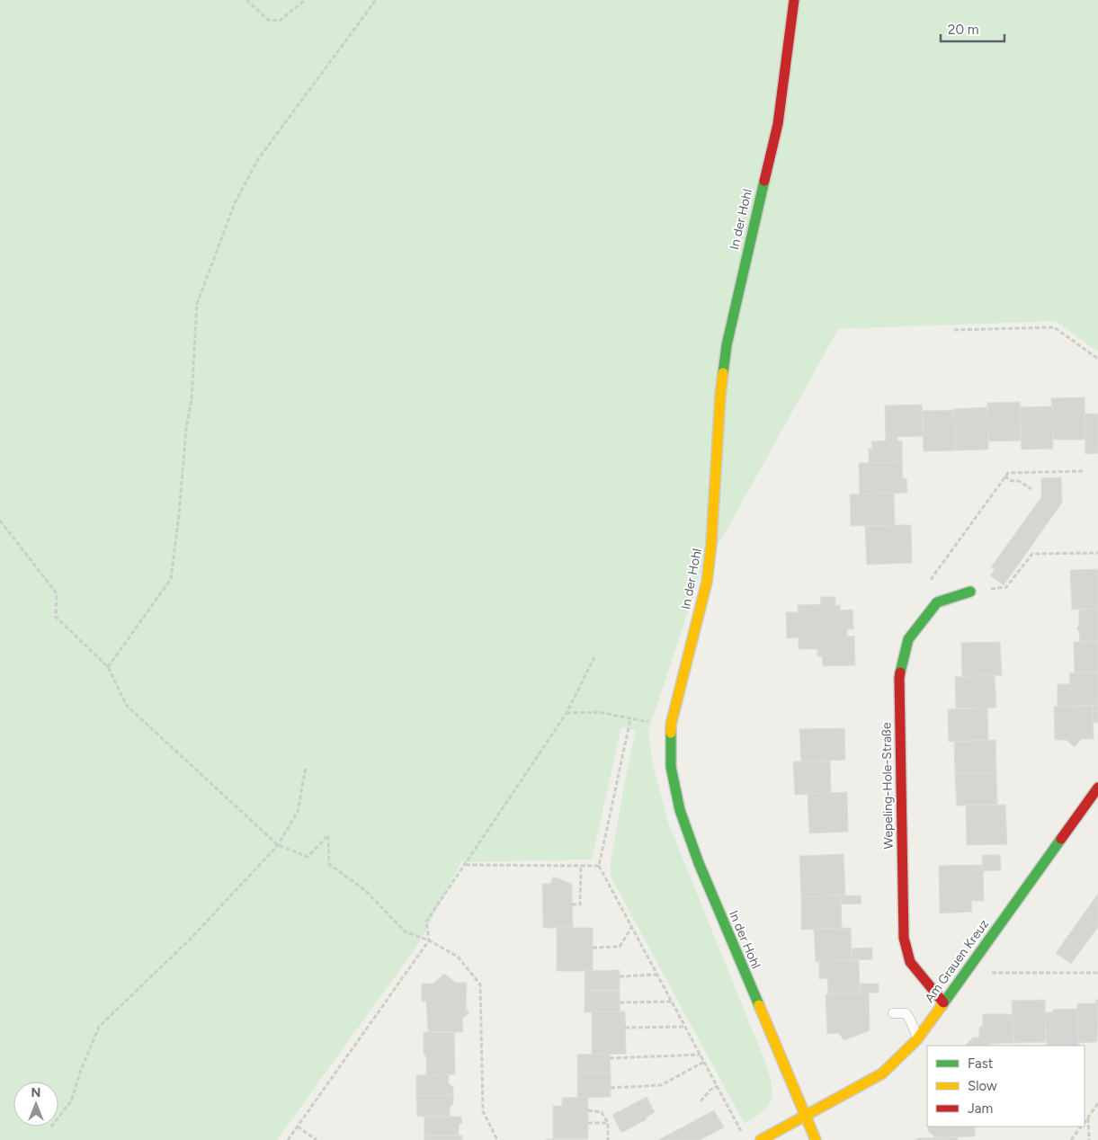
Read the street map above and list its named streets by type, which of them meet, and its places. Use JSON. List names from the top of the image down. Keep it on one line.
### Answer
{"streets":{"street":["In der Hohl","Wepeling-Hole-Straße","Am Grauen Kreuz"]},"crossings":[["In der Hohl","Am Grauen Kreuz"],["Wepeling-Hole-Straße","Am Grauen Kreuz"]],"legend":["Fast","Slow","Jam"],"scale_bar":"20 m","north":"top"}
